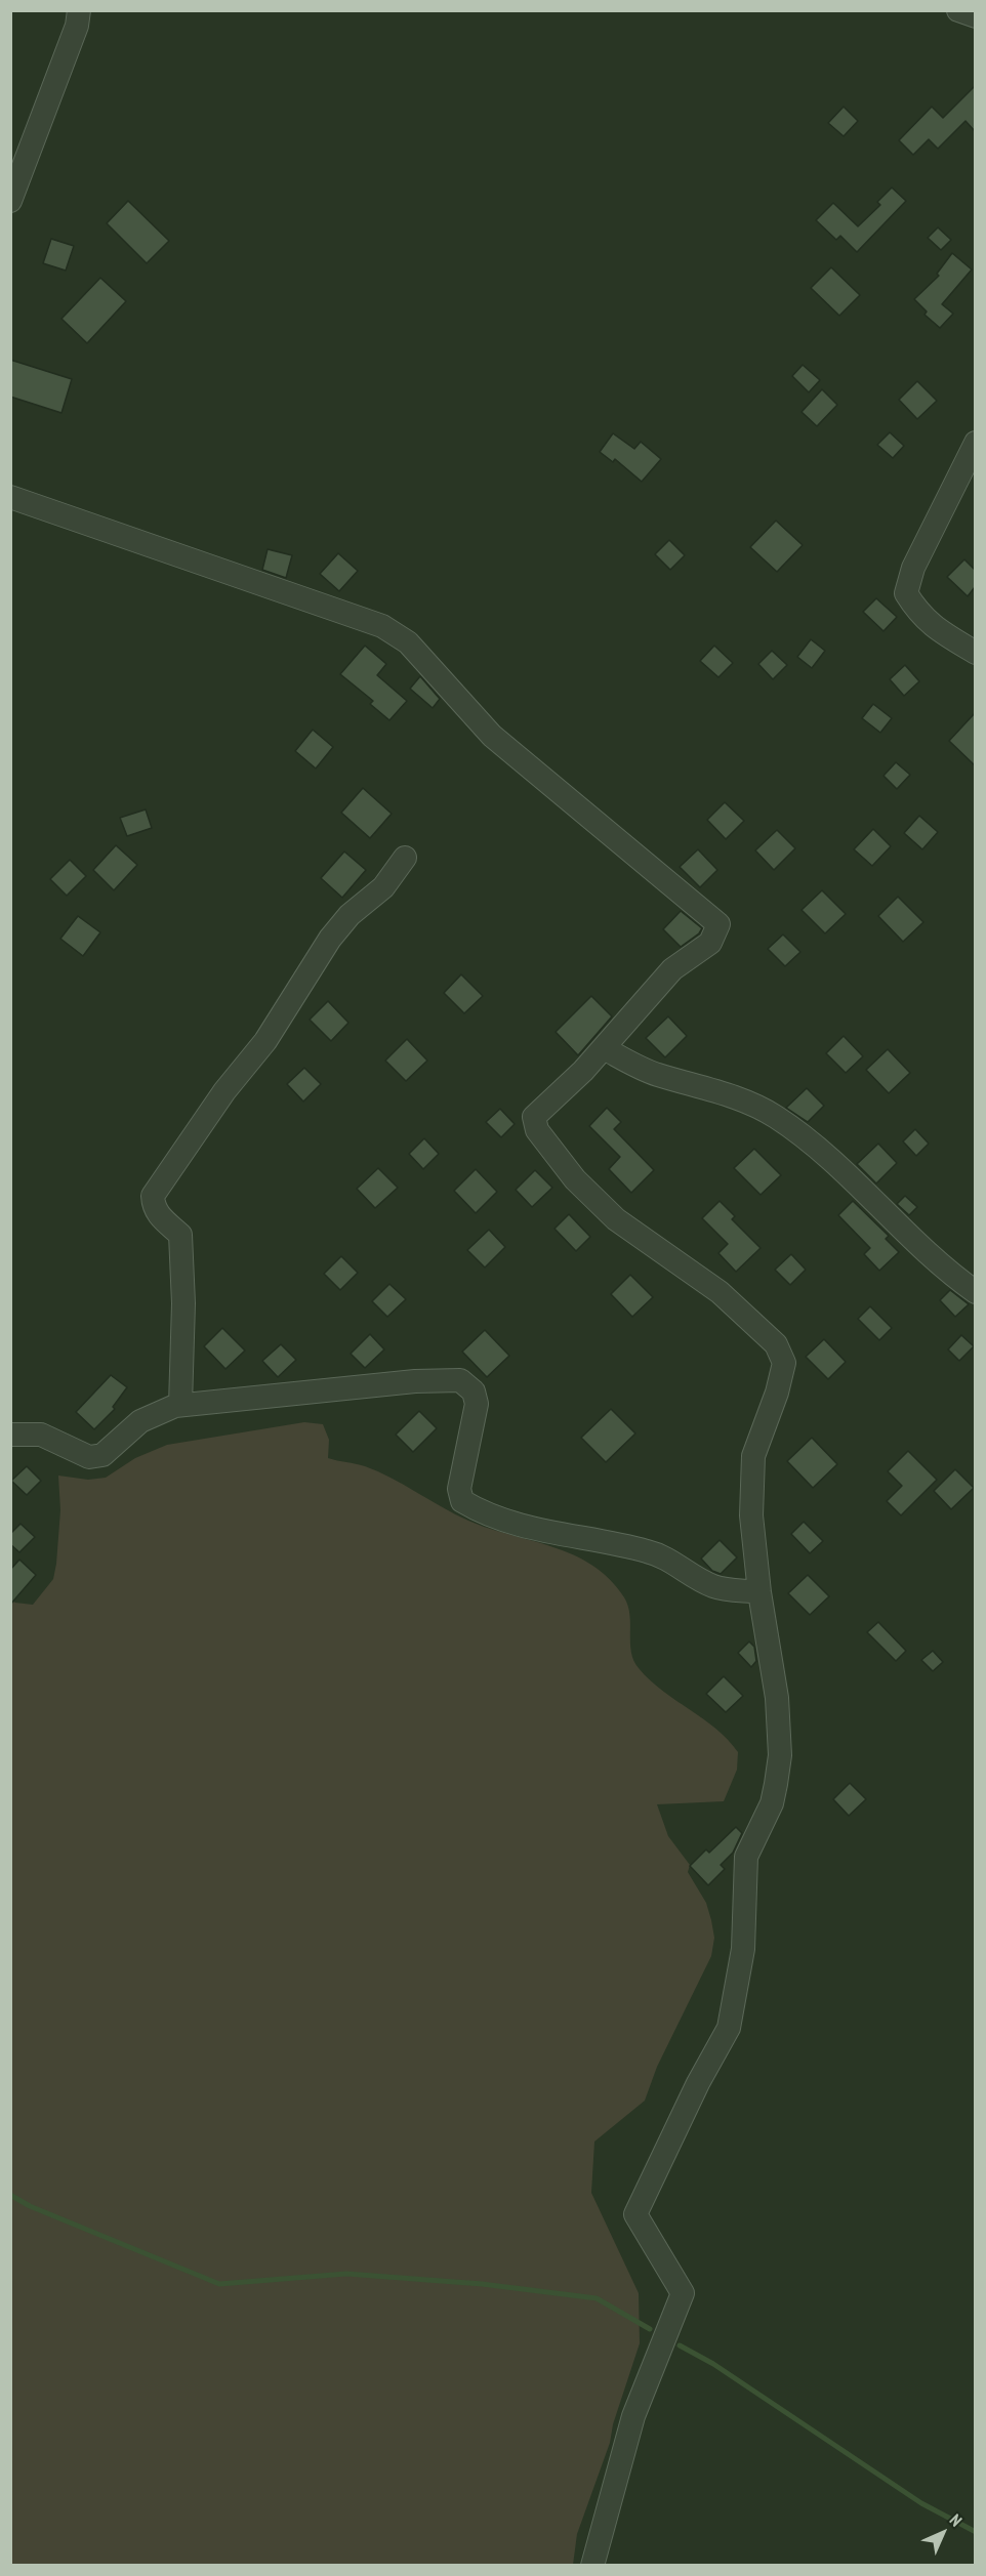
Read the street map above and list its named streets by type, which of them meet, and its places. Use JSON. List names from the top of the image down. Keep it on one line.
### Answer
{"north":"top right"}
